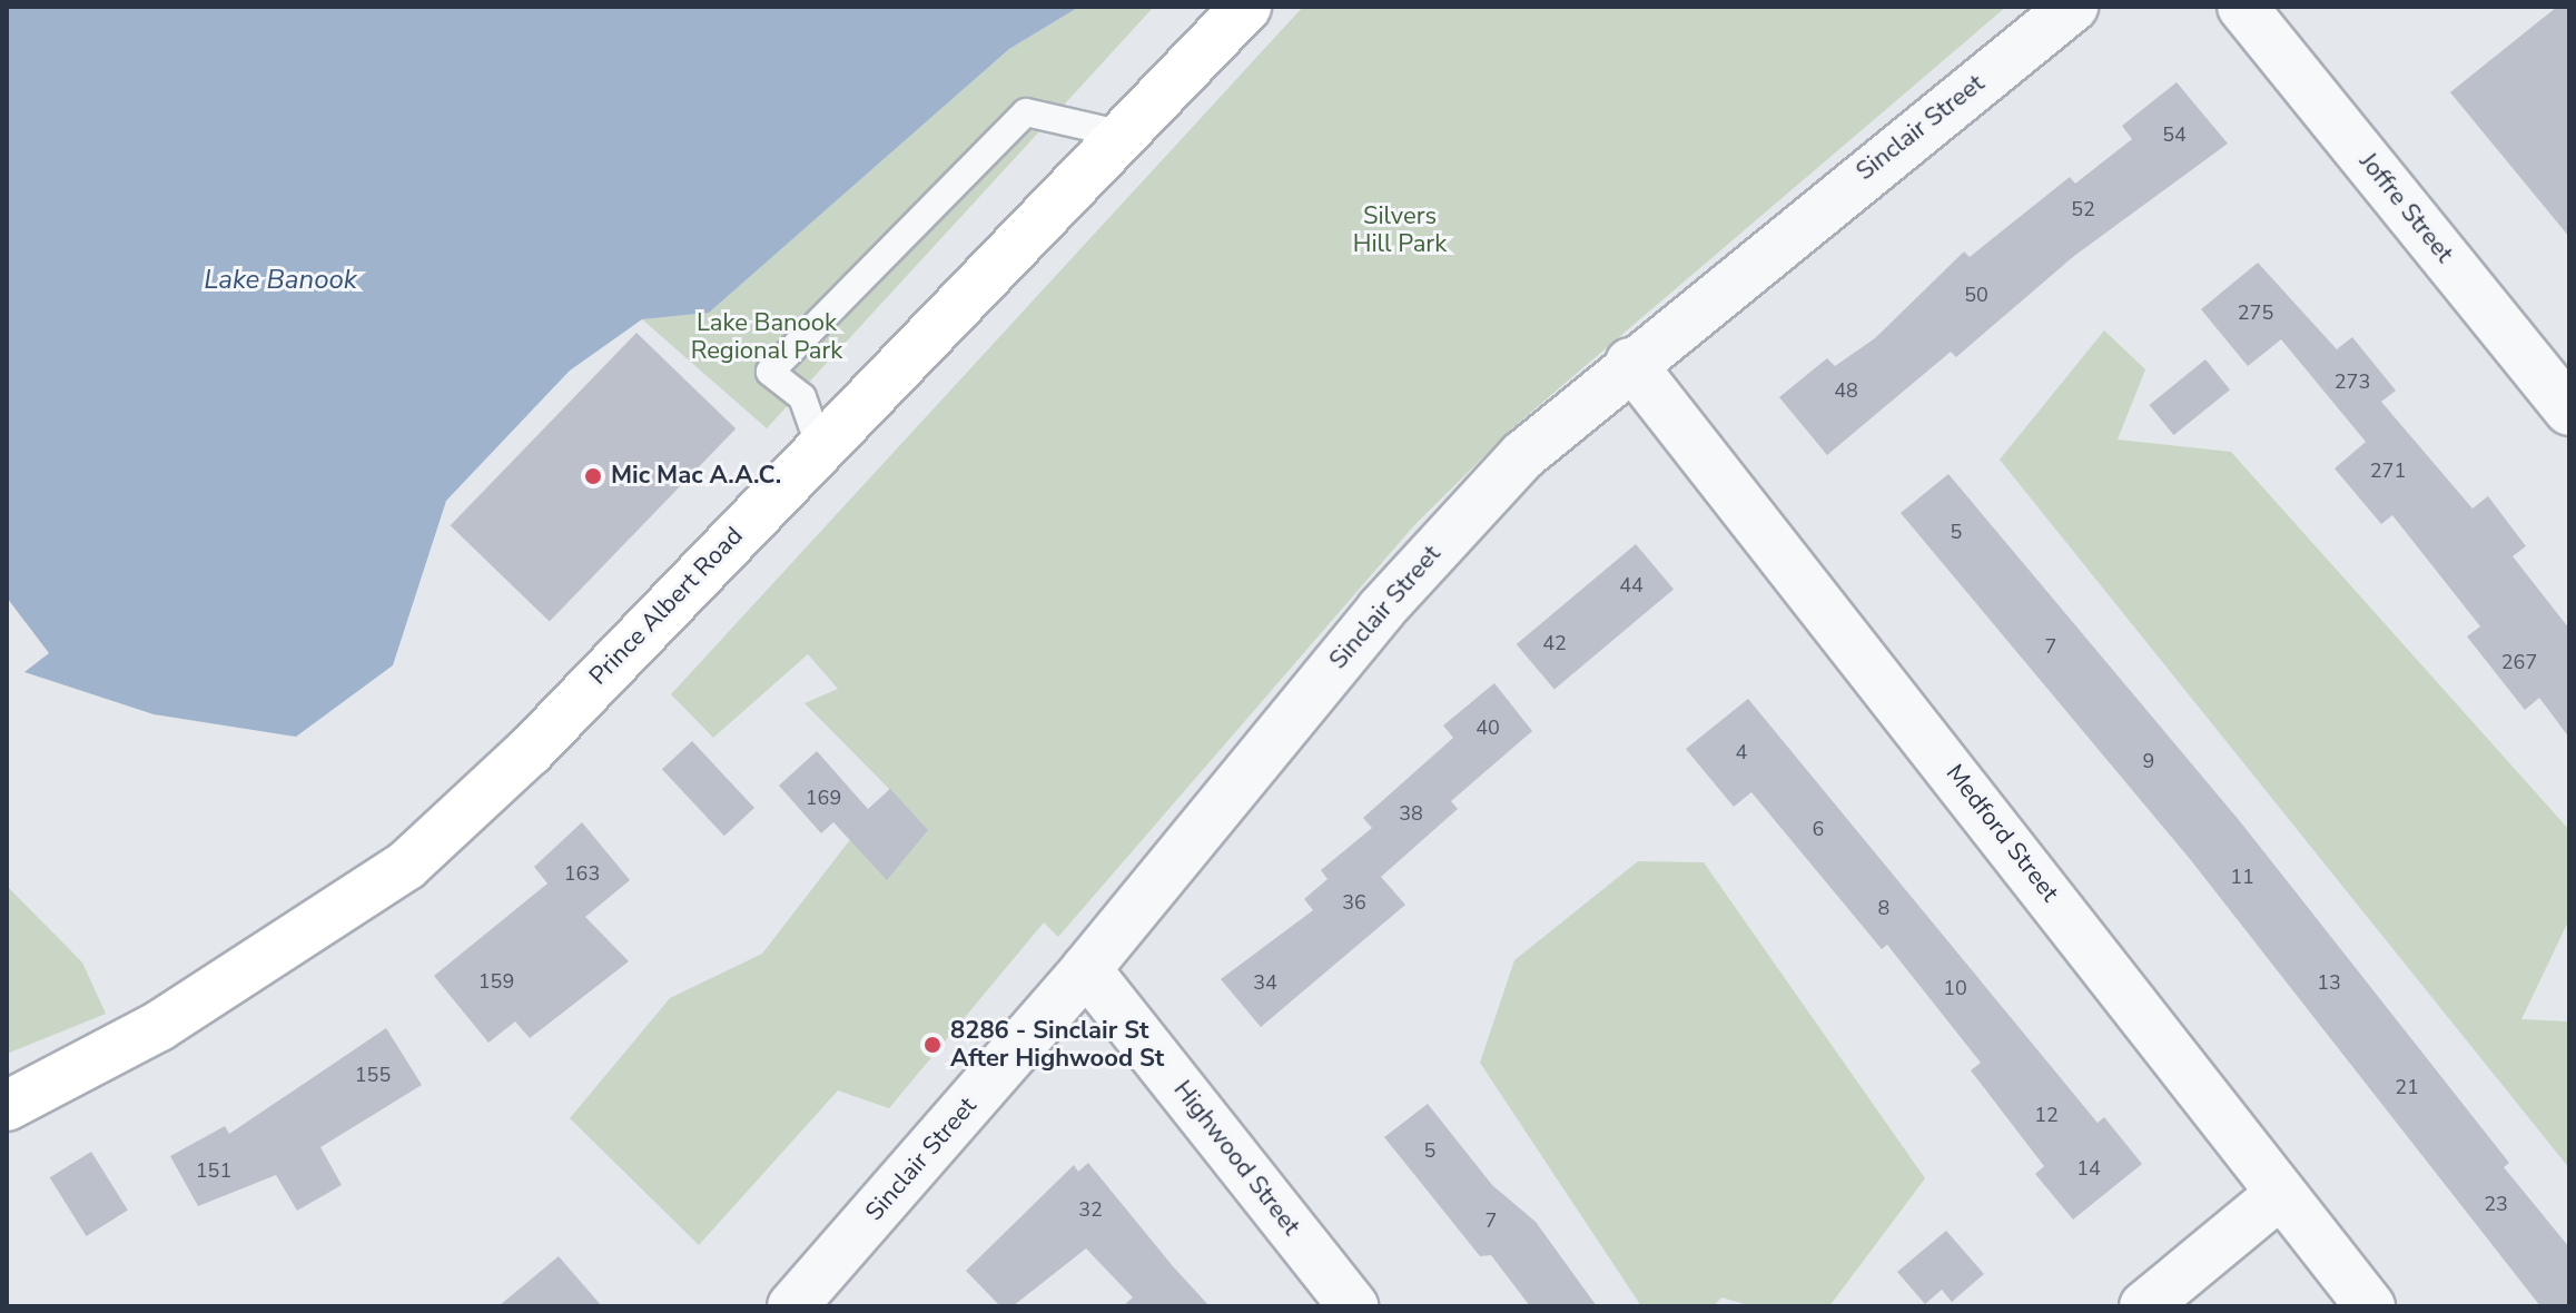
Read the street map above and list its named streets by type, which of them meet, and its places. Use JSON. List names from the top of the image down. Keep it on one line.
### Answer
{"streets":{"main road":["Prince Albert Road"],"street":["Sinclair Street","Joffre Street","Medford Street","Highwood Street"]},"crossings":[["Sinclair Street","Medford Street"],["Sinclair Street","Highwood Street"]],"water":["Lake Banook"],"parks":["Silvers Hill Park","Lake Banook Regional Park"],"places":["Mic Mac A.A.C.","8286 - Sinclair St After Highwood St"],"house_numbers":["54","52","50","275","273","48","271","5","44","42","7","267","40","4","9","169","38","6","163","11","36","8","159","34","13","10","155","21","12","5","14","151","23","32","7"]}
